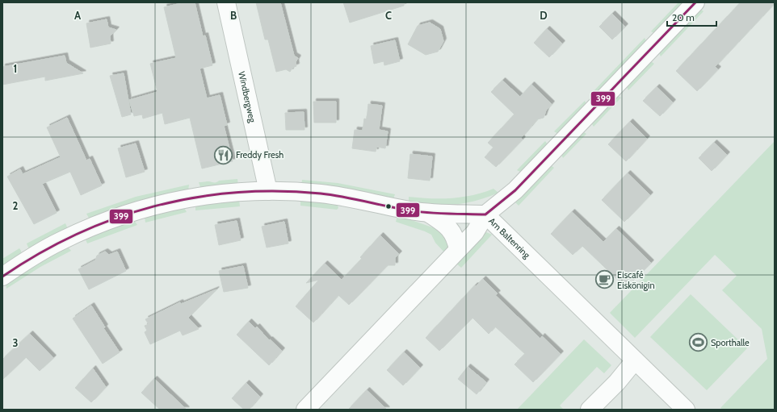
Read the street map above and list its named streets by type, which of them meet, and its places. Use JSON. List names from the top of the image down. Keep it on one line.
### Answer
{"streets":{"street":["Windbergweg","Am Baltenring"]},"crossings":[["Windbergweg","Am Baltenring"]],"places":{"restaurant":["Freddy Fresh"],"cafe":["Eiscafé Eiskönigin"],"sports":["Sporthalle"]},"lines":["transit line 399"],"scale_bar":"20 m","grid":{"columns":["A","B","C","D"],"rows":["1","2","3"]}}
